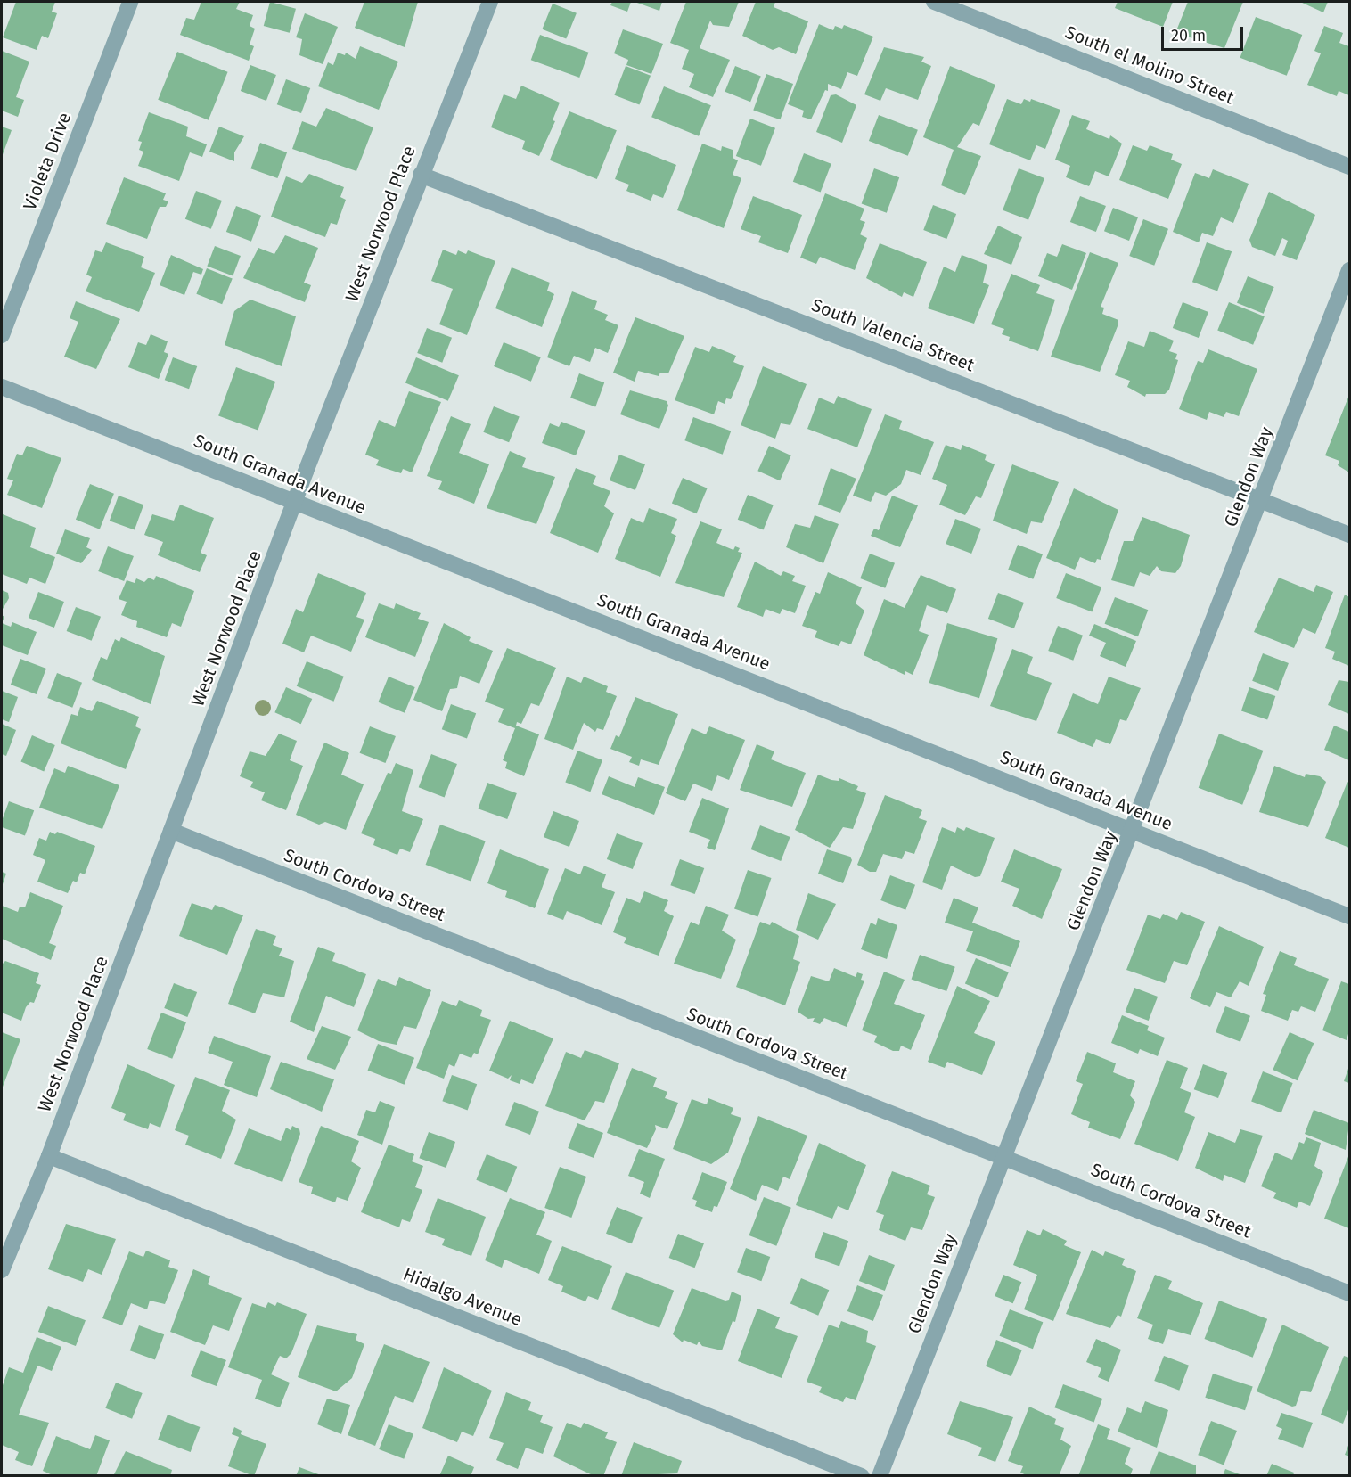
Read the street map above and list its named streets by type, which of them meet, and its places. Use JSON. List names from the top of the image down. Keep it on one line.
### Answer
{"streets":{"street":["South el Molino Street","Violeta Drive","West Norwood Place","South Valencia Street","South Granada Avenue","Glendon Way","South Cordova Street","Hidalgo Avenue"]},"crossings":[["West Norwood Place","South Valencia Street"],["West Norwood Place","South Granada Avenue"],["West Norwood Place","South Cordova Street"],["West Norwood Place","Hidalgo Avenue"],["South Valencia Street","Glendon Way"],["South Granada Avenue","Glendon Way"],["Glendon Way","South Cordova Street"]],"scale_bar":"20 m"}
